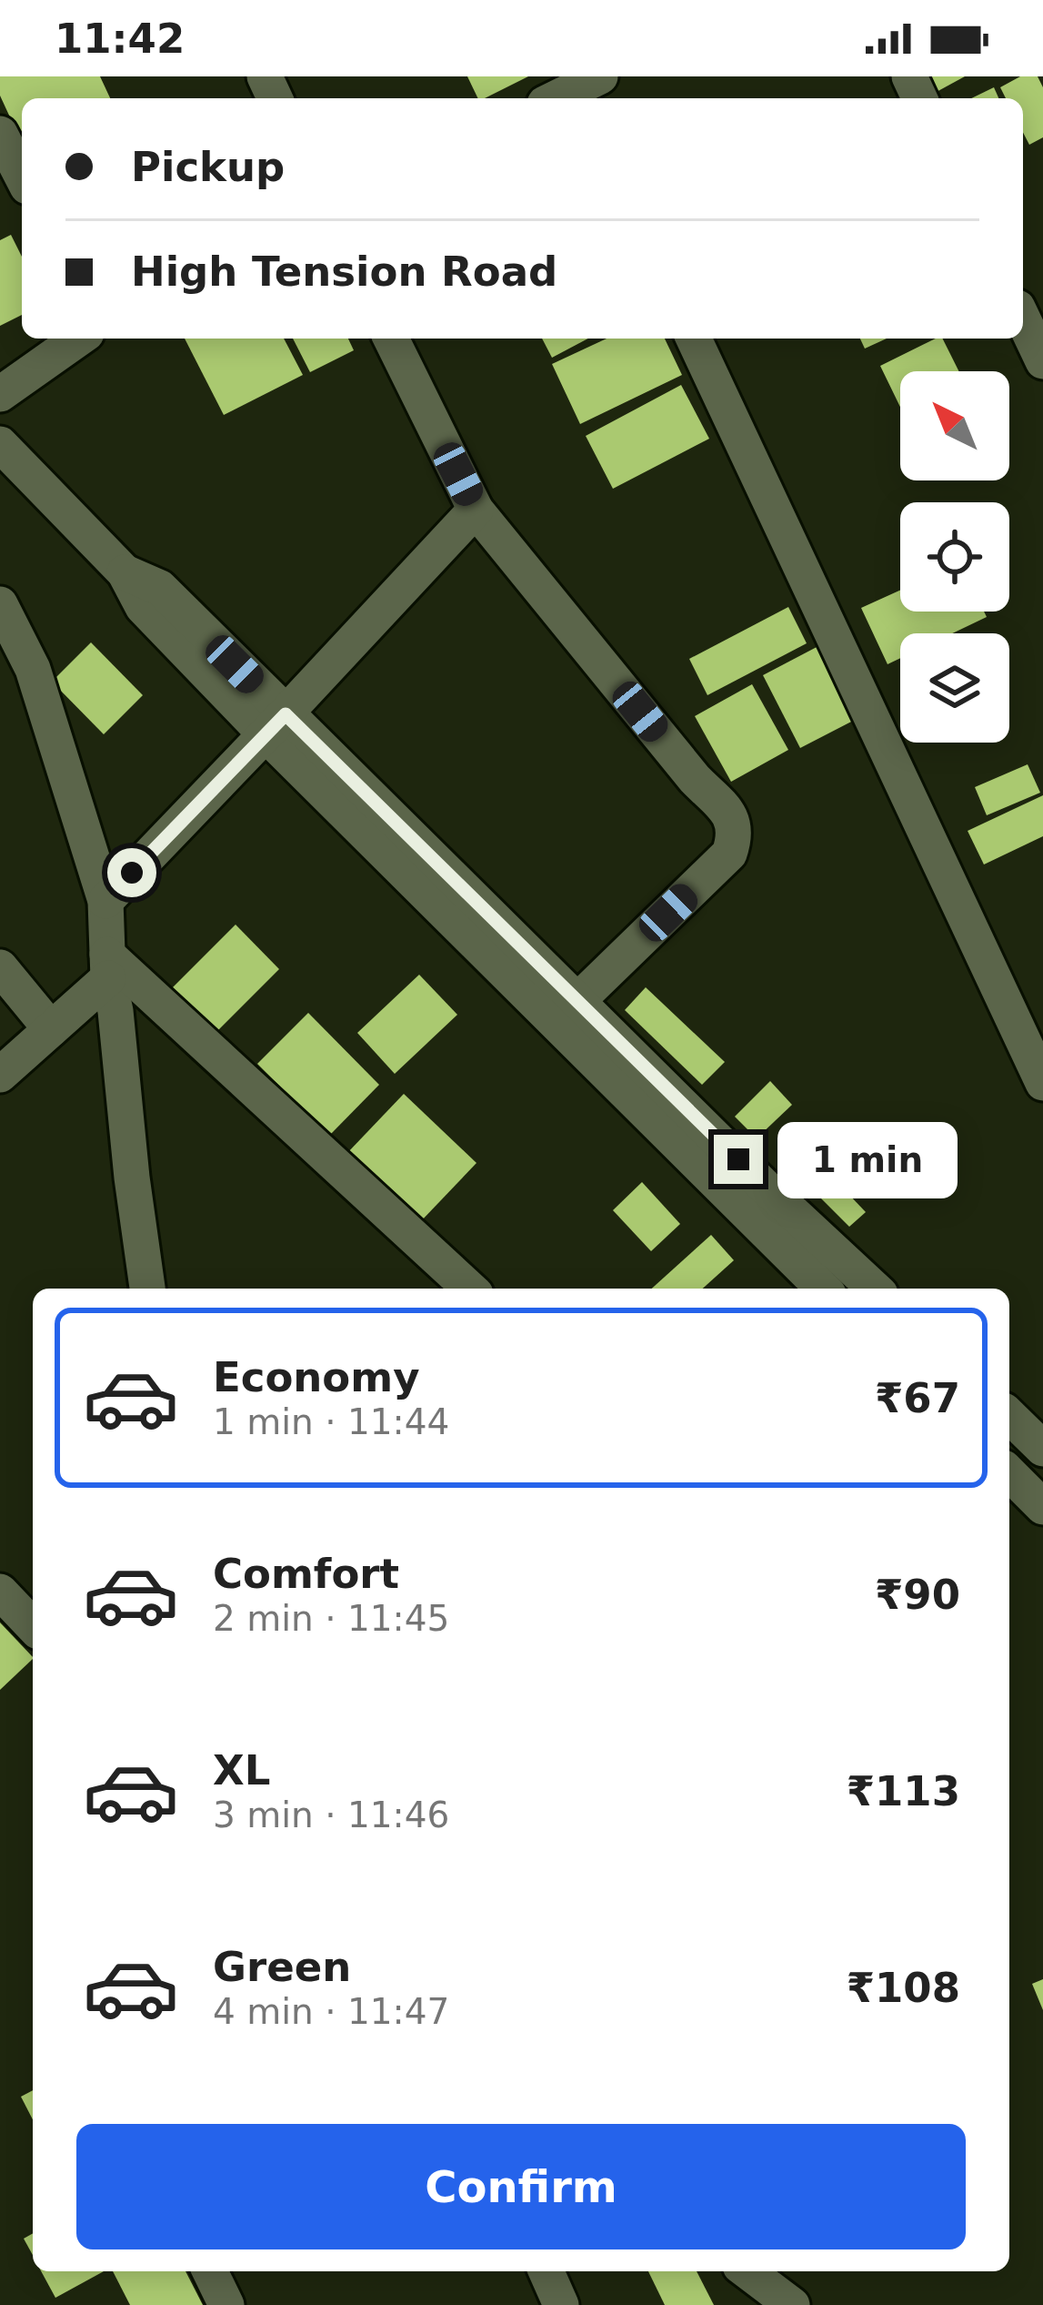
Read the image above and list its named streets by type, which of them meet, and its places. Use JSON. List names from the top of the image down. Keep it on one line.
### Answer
{"north":"top left","page":{"status":"11:42","banner":["Pickup","High Tension Road"],"bubble":"1 min","list":[{"name":"Economy","note":"1 min · 11:44","value":"₹67"},{"name":"Comfort","note":"2 min · 11:45","value":"₹90"},{"name":"XL","note":"3 min · 11:46","value":"₹113"},{"name":"Green","note":"4 min · 11:47","value":"₹108"}],"buttons":"Confirm"}}
